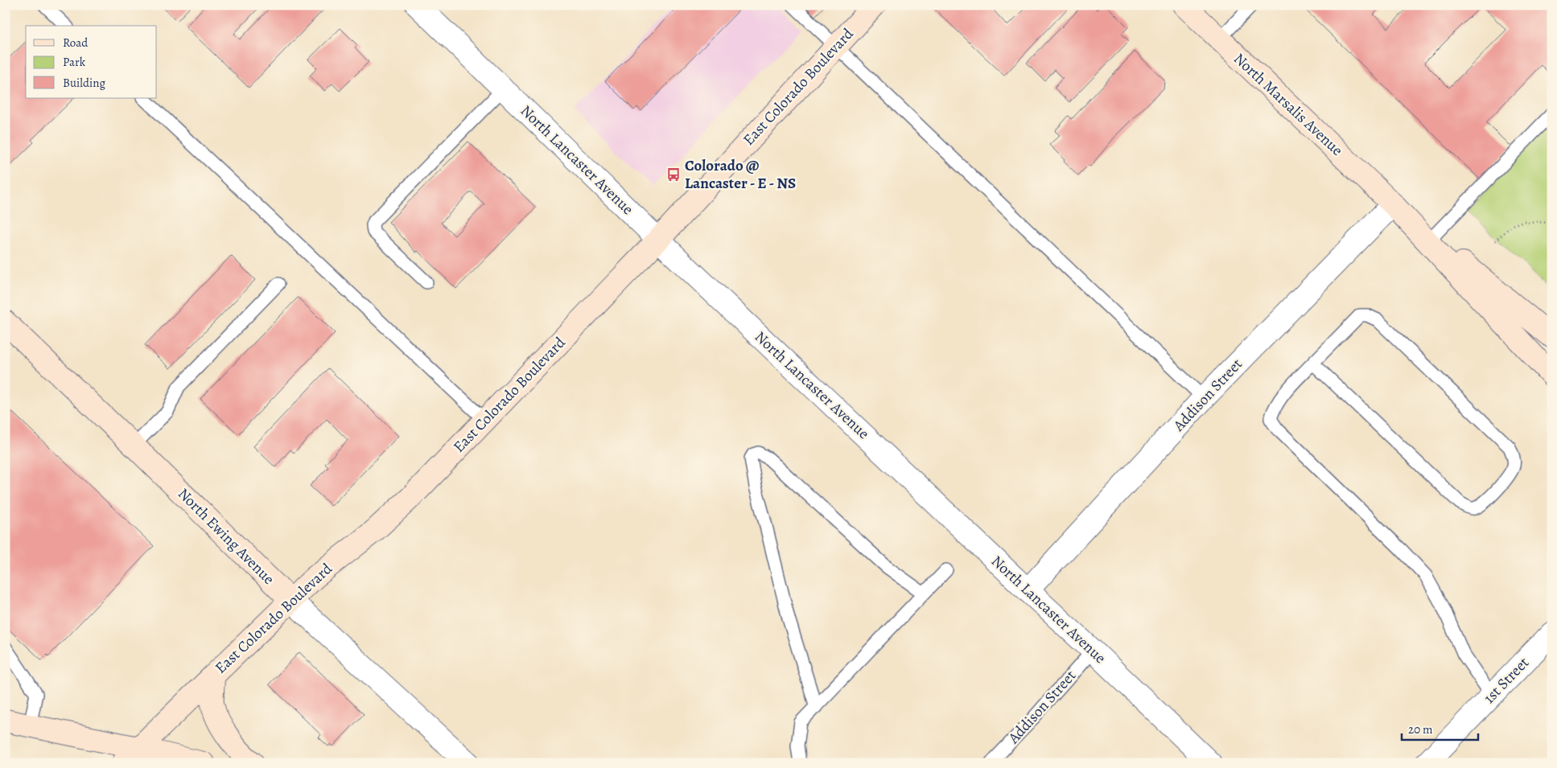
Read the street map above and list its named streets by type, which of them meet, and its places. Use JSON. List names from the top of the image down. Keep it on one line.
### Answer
{"streets":{"street":["East Colorado Boulevard","North Marsalis Avenue","North Lancaster Avenue","Addison Street","North Ewing Avenue","1st Street"]},"crossings":[["East Colorado Boulevard","North Lancaster Avenue"],["East Colorado Boulevard","North Ewing Avenue"],["North Marsalis Avenue","Addison Street"],["North Lancaster Avenue","Addison Street"]],"places":{"bus stop":["Colorado @ Lancaster - E - NS"]},"legend":["Road","Park","Building"],"scale_bar":"20 m"}
